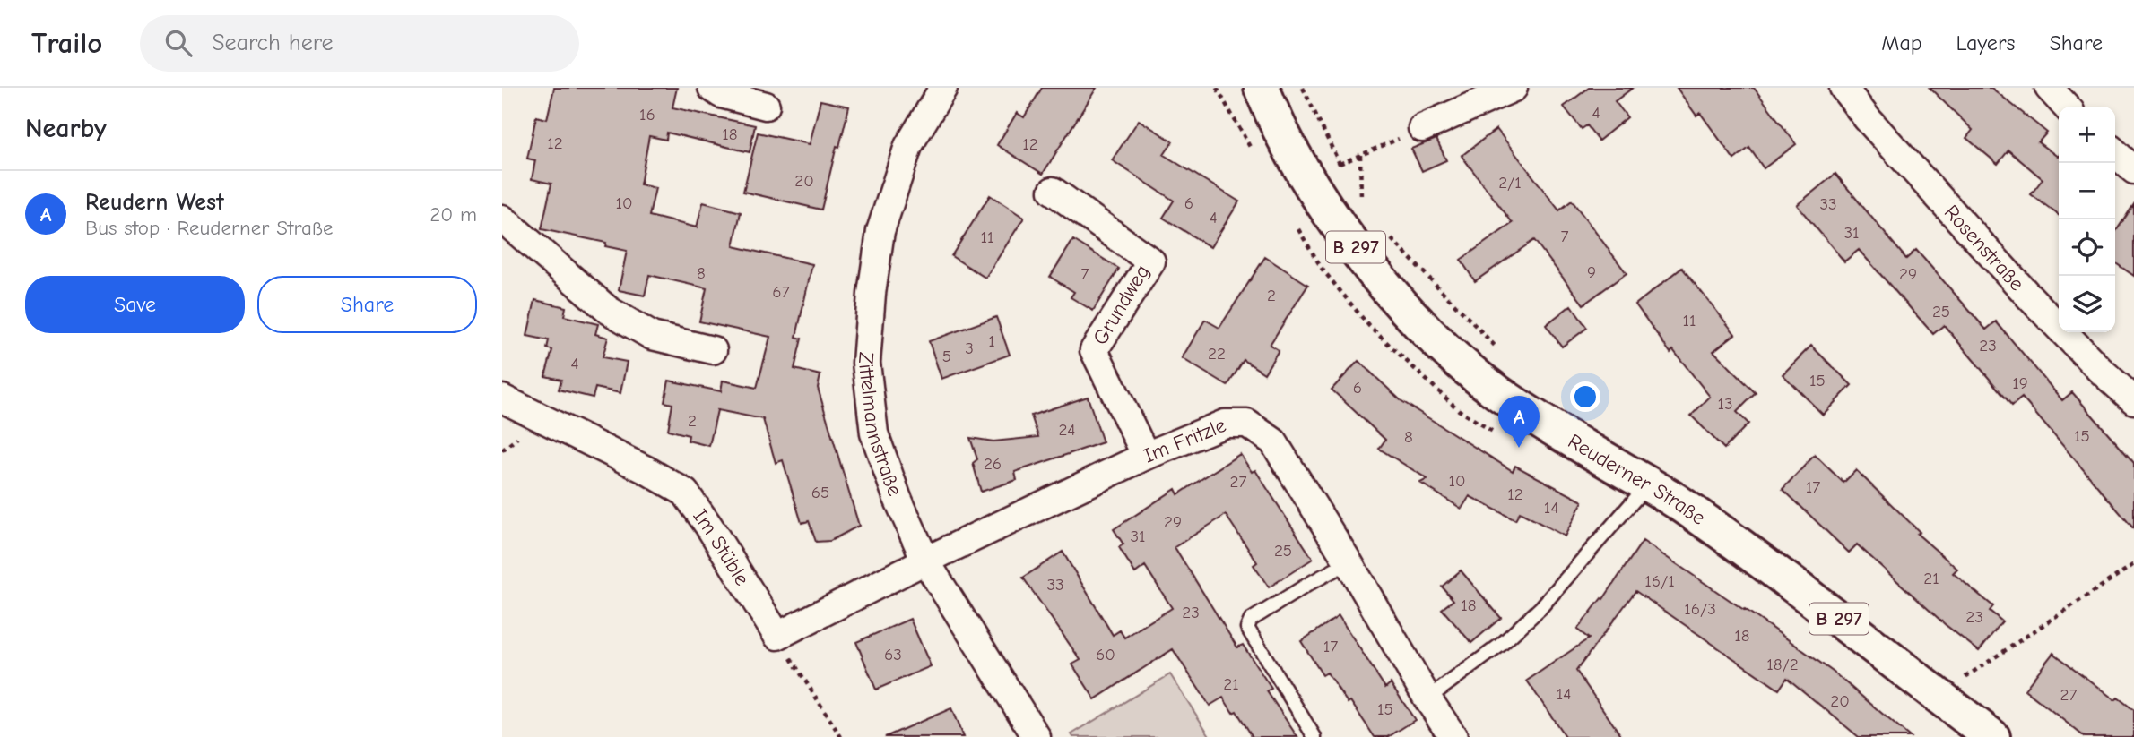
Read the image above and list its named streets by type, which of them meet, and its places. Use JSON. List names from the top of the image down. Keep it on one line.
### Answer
{"streets":{"main road":["B 297","Reuderner Straße"],"street":["Rosenstraße","Grundweg","Zittelmannstraße","Im Fritzle","Im Stüble"]},"crossings":[["Grundweg","Im Fritzle"],["Zittelmannstraße","Im Fritzle"]],"house_numbers":["4","16","18","12","12","20","2/1","10","6","33","4","31","7","11","9","8","7","29","67","2","25","11","1","23","3","22","5","4","15","19","6","13","2","24","15","8","26","10","27","17","65","12","14","29","31","25","21","16/1","33","18","16/3","23","23","18","17","63","60","18/2","21","14","27","20","15"],"page":{"header":"Trailo","search":"Search here","nav":["Map","Layers","Share"],"heading":"Nearby","map_buttons":["+","−"],"list":[{"mark":"A","name":"Reudern West","note":"Bus stop · Reuderner Straße","value":"20 m"}],"buttons":["Save","Share"],"pins":"A"}}
